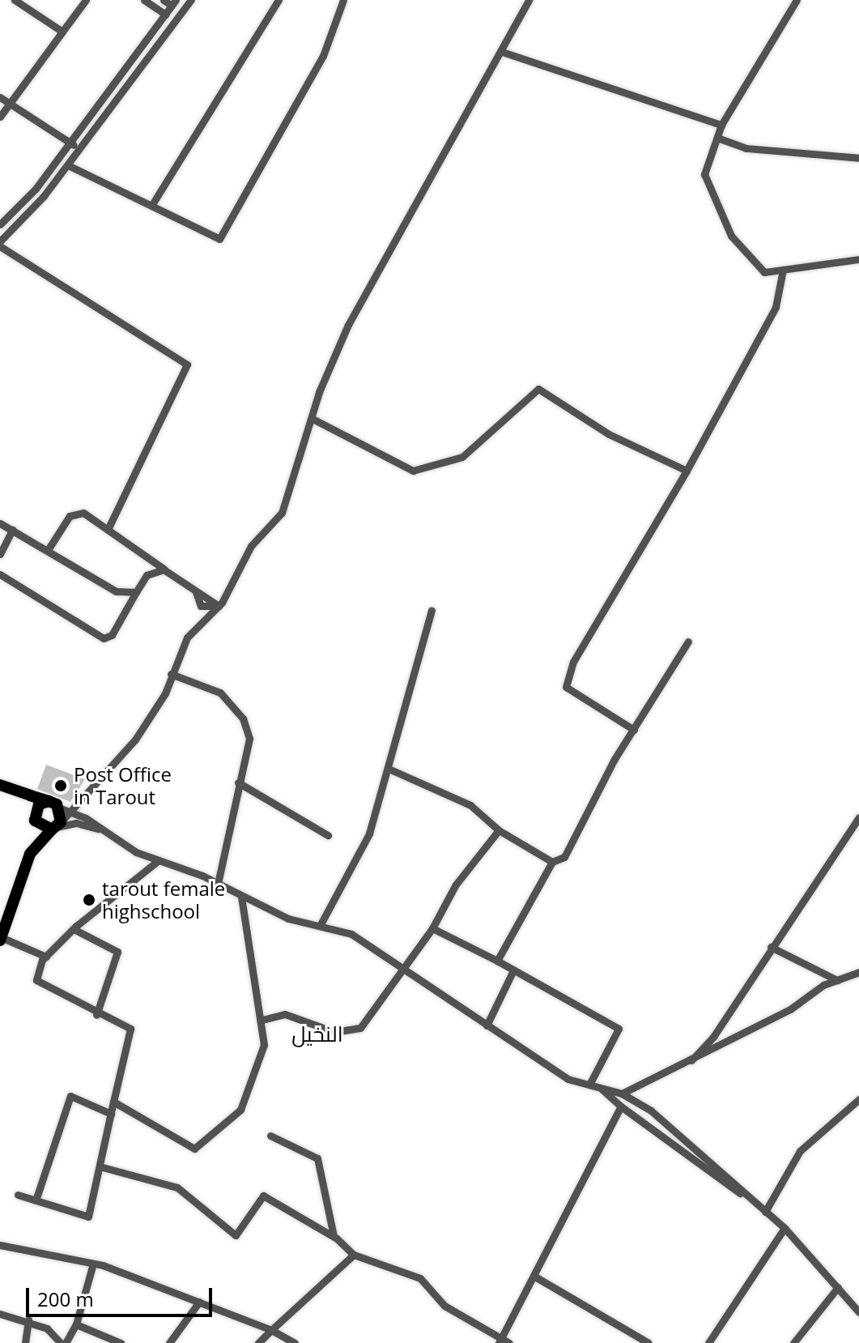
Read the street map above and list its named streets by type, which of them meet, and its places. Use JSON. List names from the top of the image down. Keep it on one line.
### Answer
{"districts":["النخيل"],"places":["Post Office in Tarout","tarout female highschool"],"scale_bar":"200 m"}
